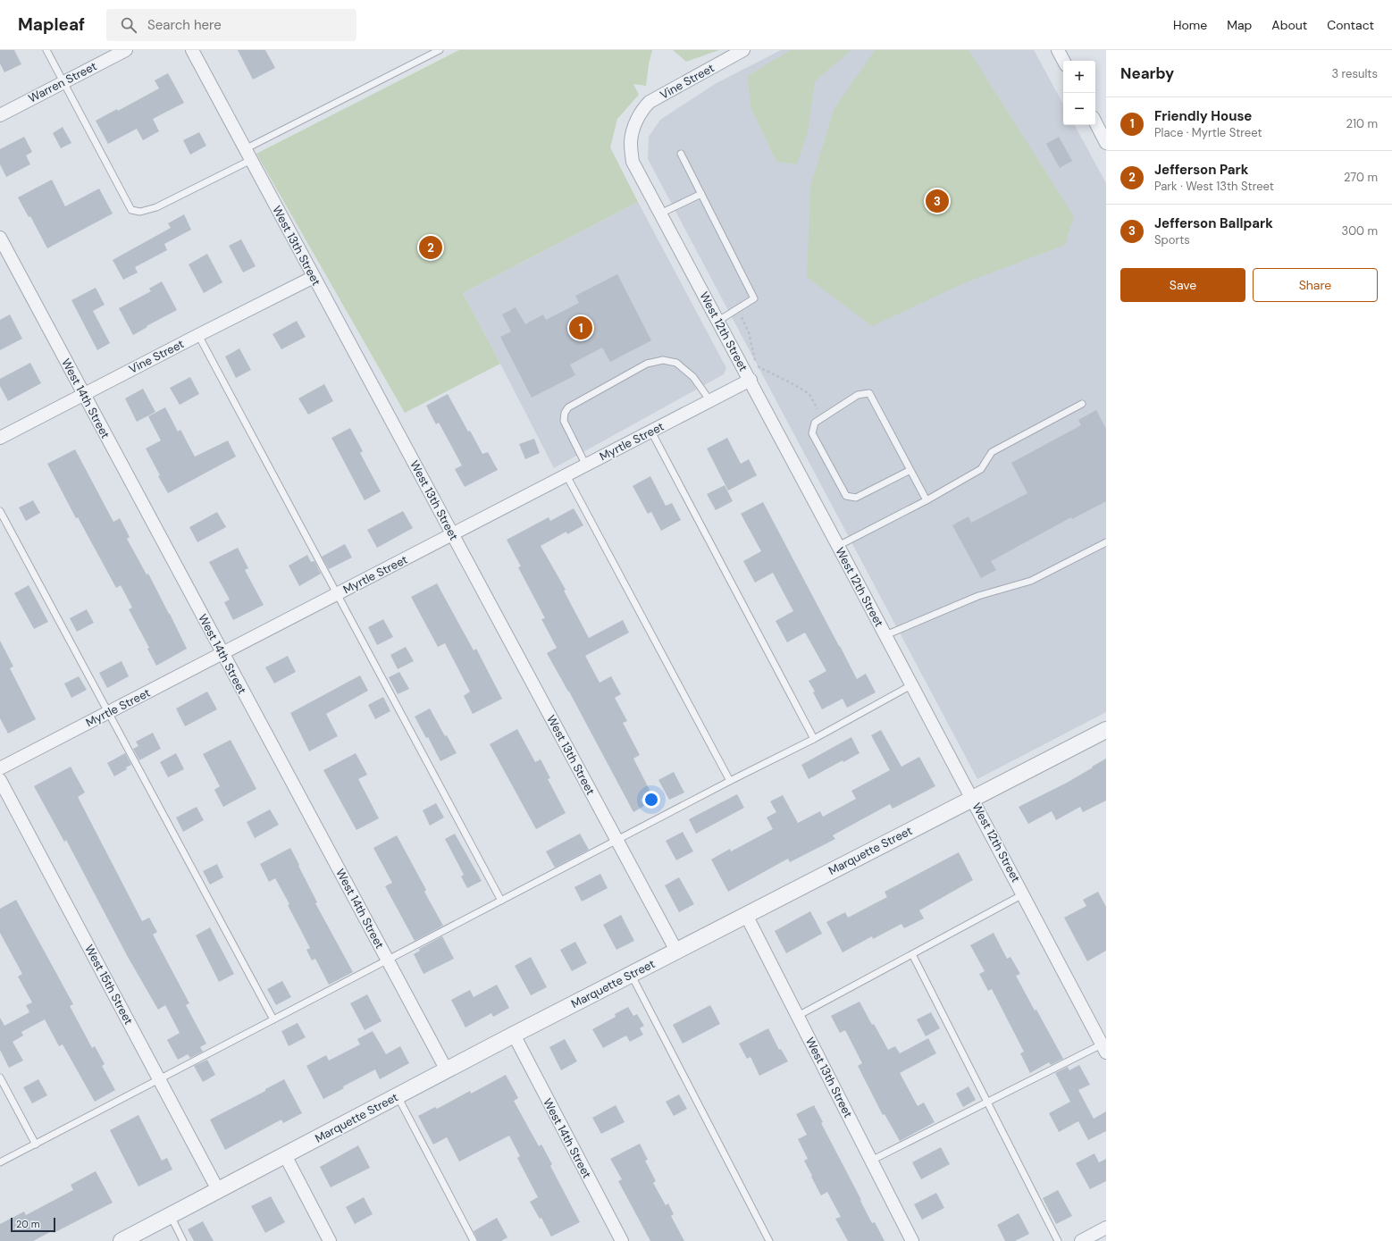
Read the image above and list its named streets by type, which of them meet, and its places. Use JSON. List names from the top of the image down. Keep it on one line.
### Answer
{"streets":{"street":["Vine Street","Warren Street","West 13th Street","West 12th Street","West 14th Street","Myrtle Street","Marquette Street","West 15th Street"]},"crossings":[["Vine Street","West 13th Street"],["Vine Street","West 12th Street"],["Vine Street","West 14th Street"],["West 13th Street","Myrtle Street"],["West 13th Street","Marquette Street"],["West 12th Street","Myrtle Street"],["West 12th Street","Marquette Street"],["West 14th Street","Myrtle Street"],["West 14th Street","Marquette Street"],["Marquette Street","West 15th Street"]],"scale_bar":"20 m","page":{"header":"Mapleaf","search":"Search here","nav":["Home","Map","About","Contact"],"heading":["Nearby","3 results"],"map_buttons":["+","−"],"list":[{"mark":"1","name":"Friendly House","note":"Place · Myrtle Street","value":"210 m"},{"mark":"2","name":"Jefferson Park","note":"Park · West 13th Street","value":"270 m"},{"mark":"3","name":"Jefferson Ballpark","note":"Sports","value":"300 m"}],"pins":["3","2","1"],"buttons":["Save","Share"],"scale":"20 m"}}
